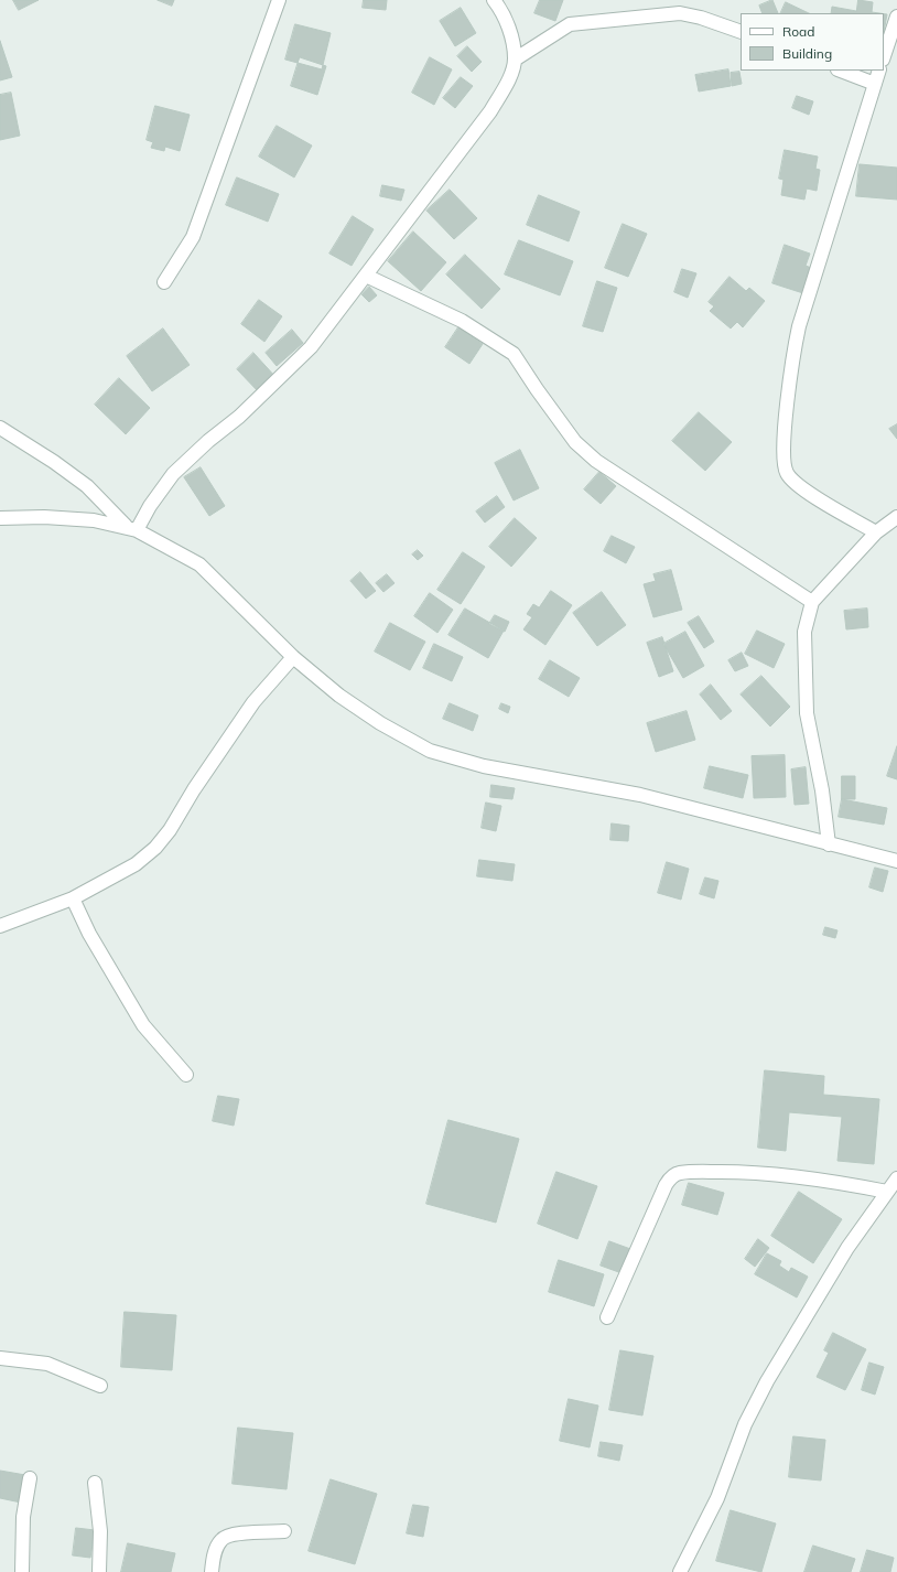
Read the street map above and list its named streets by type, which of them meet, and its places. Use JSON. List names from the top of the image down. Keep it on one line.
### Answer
{"legend":["Road","Building"]}
